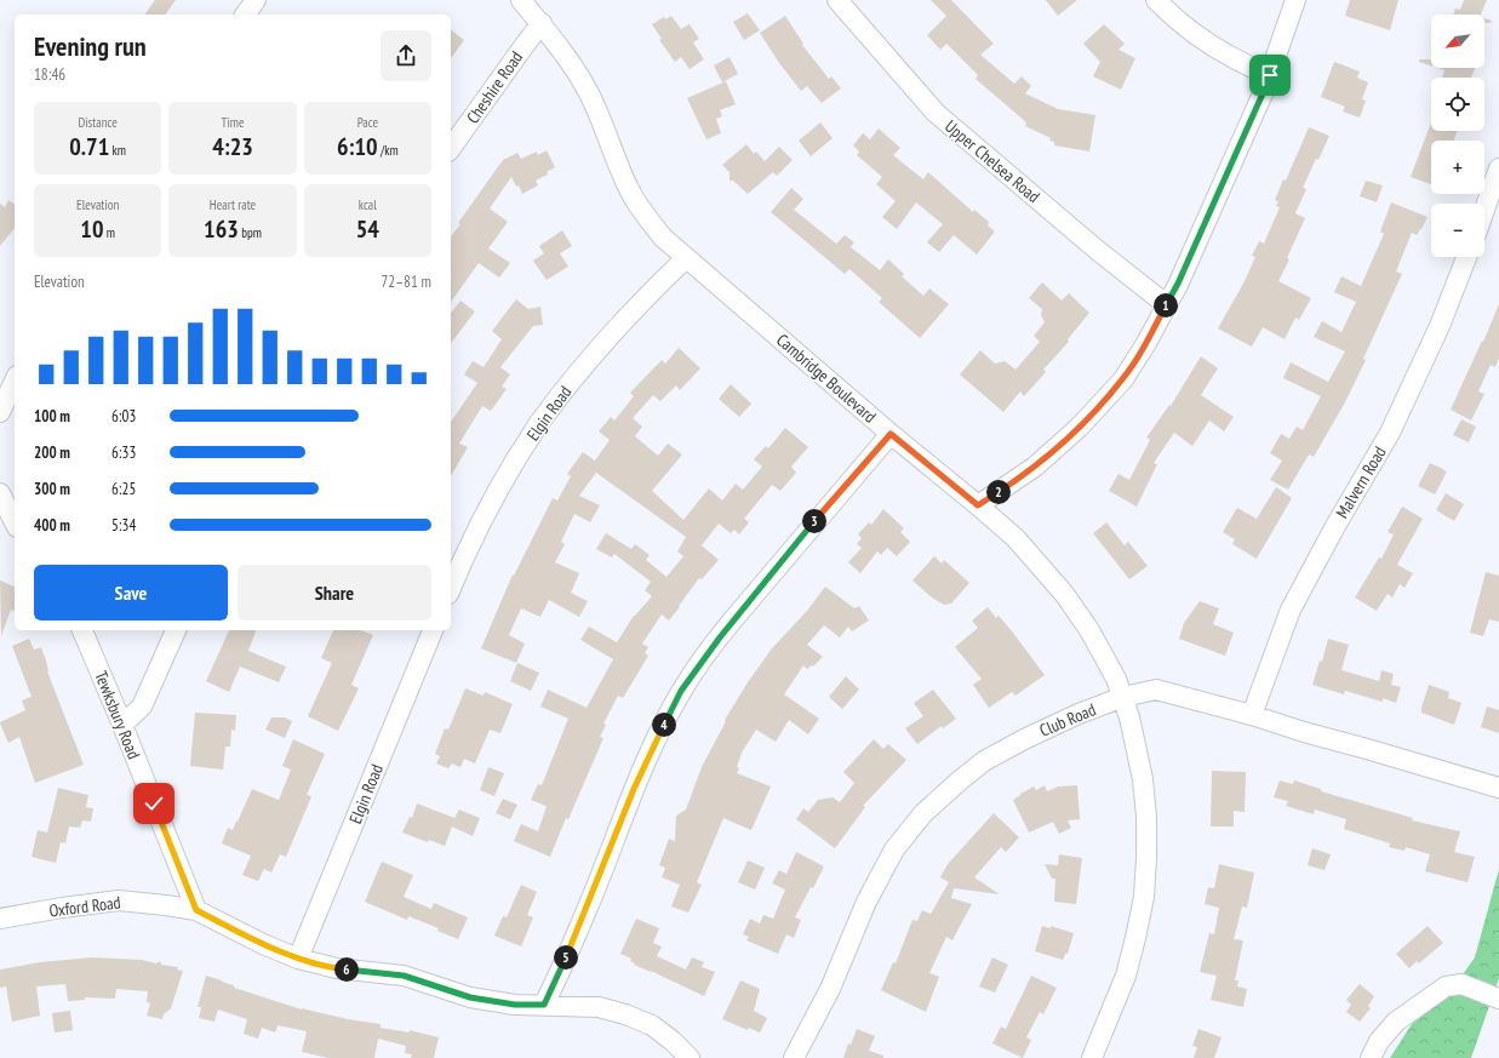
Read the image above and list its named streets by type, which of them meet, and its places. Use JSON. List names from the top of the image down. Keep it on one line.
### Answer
{"streets":{"street":["Cheshire Road","Upper Chelsea Road","Cambridge Boulevard","Elgin Road","Malvern Road","Tewksbury Road","Club Road","Oxford Road"]},"crossings":[["Cheshire Road","Cambridge Boulevard"],["Cambridge Boulevard","Elgin Road"],["Cambridge Boulevard","Club Road"],["Elgin Road","Oxford Road"],["Malvern Road","Club Road"],["Tewksbury Road","Oxford Road"]],"north":"bottom left","page":{"map_buttons":["+","−"],"heading":["Evening run","18:46"],"stats":[["Distance","0.71 km"],["Time","4:23"],["Pace","6:10 /km"],["Elevation","10 m"],["Heart rate","163 bpm"],["kcal","54"]],"chart":["Elevation","72–81 m"],"pins":["1","2","3","4","5","6"],"list":[{"name":"100 m","note":"6:03"},{"name":"200 m","note":"6:33"},{"name":"300 m","note":"6:25"},{"name":"400 m","note":"5:34"}],"buttons":["Save","Share"]}}
